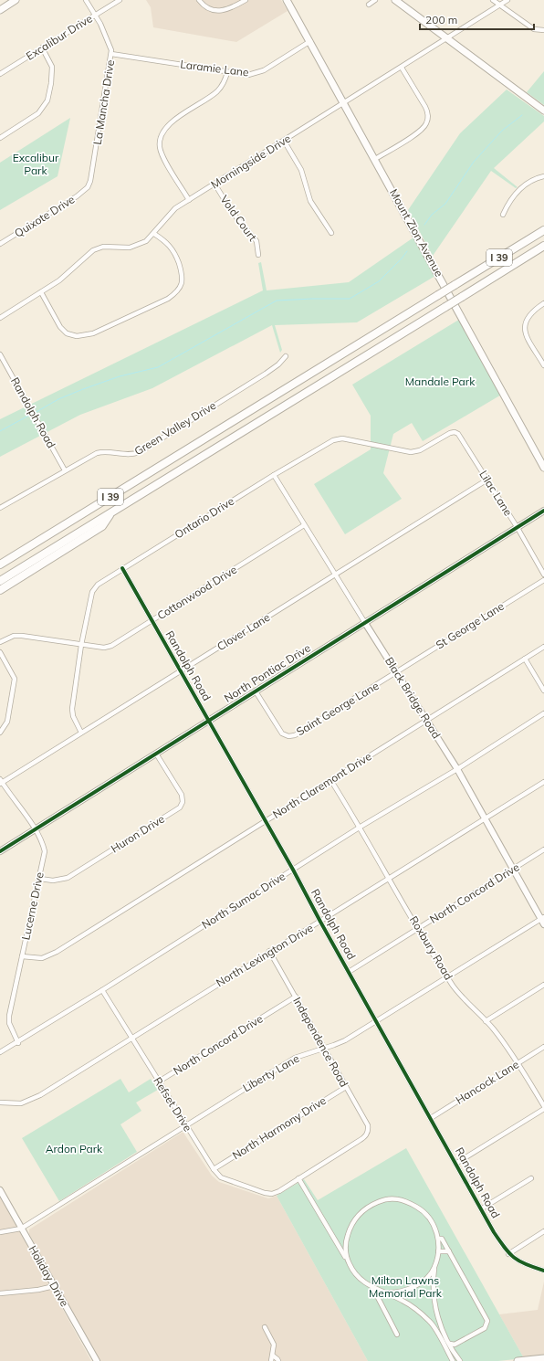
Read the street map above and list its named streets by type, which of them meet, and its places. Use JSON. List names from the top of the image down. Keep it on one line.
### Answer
{"streets":{"highway":["I 39"],"main road":["Mount Zion Avenue"],"street":["Excalibur Drive","Laramie Lane","La Mancha Drive","Morningside Drive","Quixote Drive","Vold Court","Randolph Road","Green Valley Drive","Lilac Lane","Ontario Drive","Cottonwood Drive","St George Lane","Clover Lane","North Pontiac Drive","Black Bridge Road","Saint George Lane","North Claremont Drive","Huron Drive","North Concord Drive","North Sumac Drive","Lucerne Drive","Roxbury Road","North Lexington Drive","Independence Road","Liberty Lane","Hancock Lane","Refset Drive","North Harmony Drive","Holiday Drive"]},"crossings":[["Excalibur Drive","La Mancha Drive"],["Laramie Lane","La Mancha Drive"],["Laramie Lane","Mount Zion Avenue"],["La Mancha Drive","Quixote Drive"],["Morningside Drive","Vold Court"],["Morningside Drive","Mount Zion Avenue"],["Randolph Road","Green Valley Drive"],["Randolph Road","Ontario Drive"],["Randolph Road","Cottonwood Drive"],["Randolph Road","Clover Lane"],["Randolph Road","North Pontiac Drive"],["Randolph Road","North Claremont Drive"],["Randolph Road","North Concord Drive"],["Randolph Road","North Sumac Drive"],["Randolph Road","North Lexington Drive"],["Randolph Road","Liberty Lane"],["Randolph Road","Hancock Lane"],["Lilac Lane","Ontario Drive"],["Lilac Lane","Clover Lane"],["Lilac Lane","North Pontiac Drive"],["Ontario Drive","Cottonwood Drive"],["Ontario Drive","Clover Lane"],["Ontario Drive","Black Bridge Road"],["Cottonwood Drive","Black Bridge Road"],["St George Lane","Black Bridge Road"],["St George Lane","Saint George Lane"],["Clover Lane","Black Bridge Road"],["Clover Lane","Lucerne Drive"],["North Pontiac Drive","Black Bridge Road"],["North Pontiac Drive","Saint George Lane"],["North Pontiac Drive","Huron Drive"],["North Pontiac Drive","Lucerne Drive"],["Black Bridge Road","Saint George Lane"],["Black Bridge Road","North Claremont Drive"],["Black Bridge Road","North Concord Drive"],["Black Bridge Road","North Sumac Drive"],["Black Bridge Road","North Lexington Drive"],["Black Bridge Road","Liberty Lane"],["North Claremont Drive","Lucerne Drive"],["North Claremont Drive","Roxbury Road"],["Huron Drive","Lucerne Drive"],["North Concord Drive","Roxbury Road"],["North Concord Drive","Independence Road"],["North Concord Drive","Refset Drive"],["North Sumac Drive","Lucerne Drive"],["North Sumac Drive","Roxbury Road"],["North Sumac Drive","Refset Drive"],["Roxbury Road","North Lexington Drive"],["Roxbury Road","Liberty Lane"],["Roxbury Road","Hancock Lane"],["North Lexington Drive","Independence Road"],["North Lexington Drive","Refset Drive"],["Independence Road","Liberty Lane"],["Independence Road","Refset Drive"],["Independence Road","North Harmony Drive"],["Liberty Lane","Refset Drive"],["Liberty Lane","Holiday Drive"],["Refset Drive","North Harmony Drive"]],"parks":["Excalibur Park","Mandale Park","Ardon Park","Milton Lawns Memorial Park"],"scale_bar":"200 m"}
